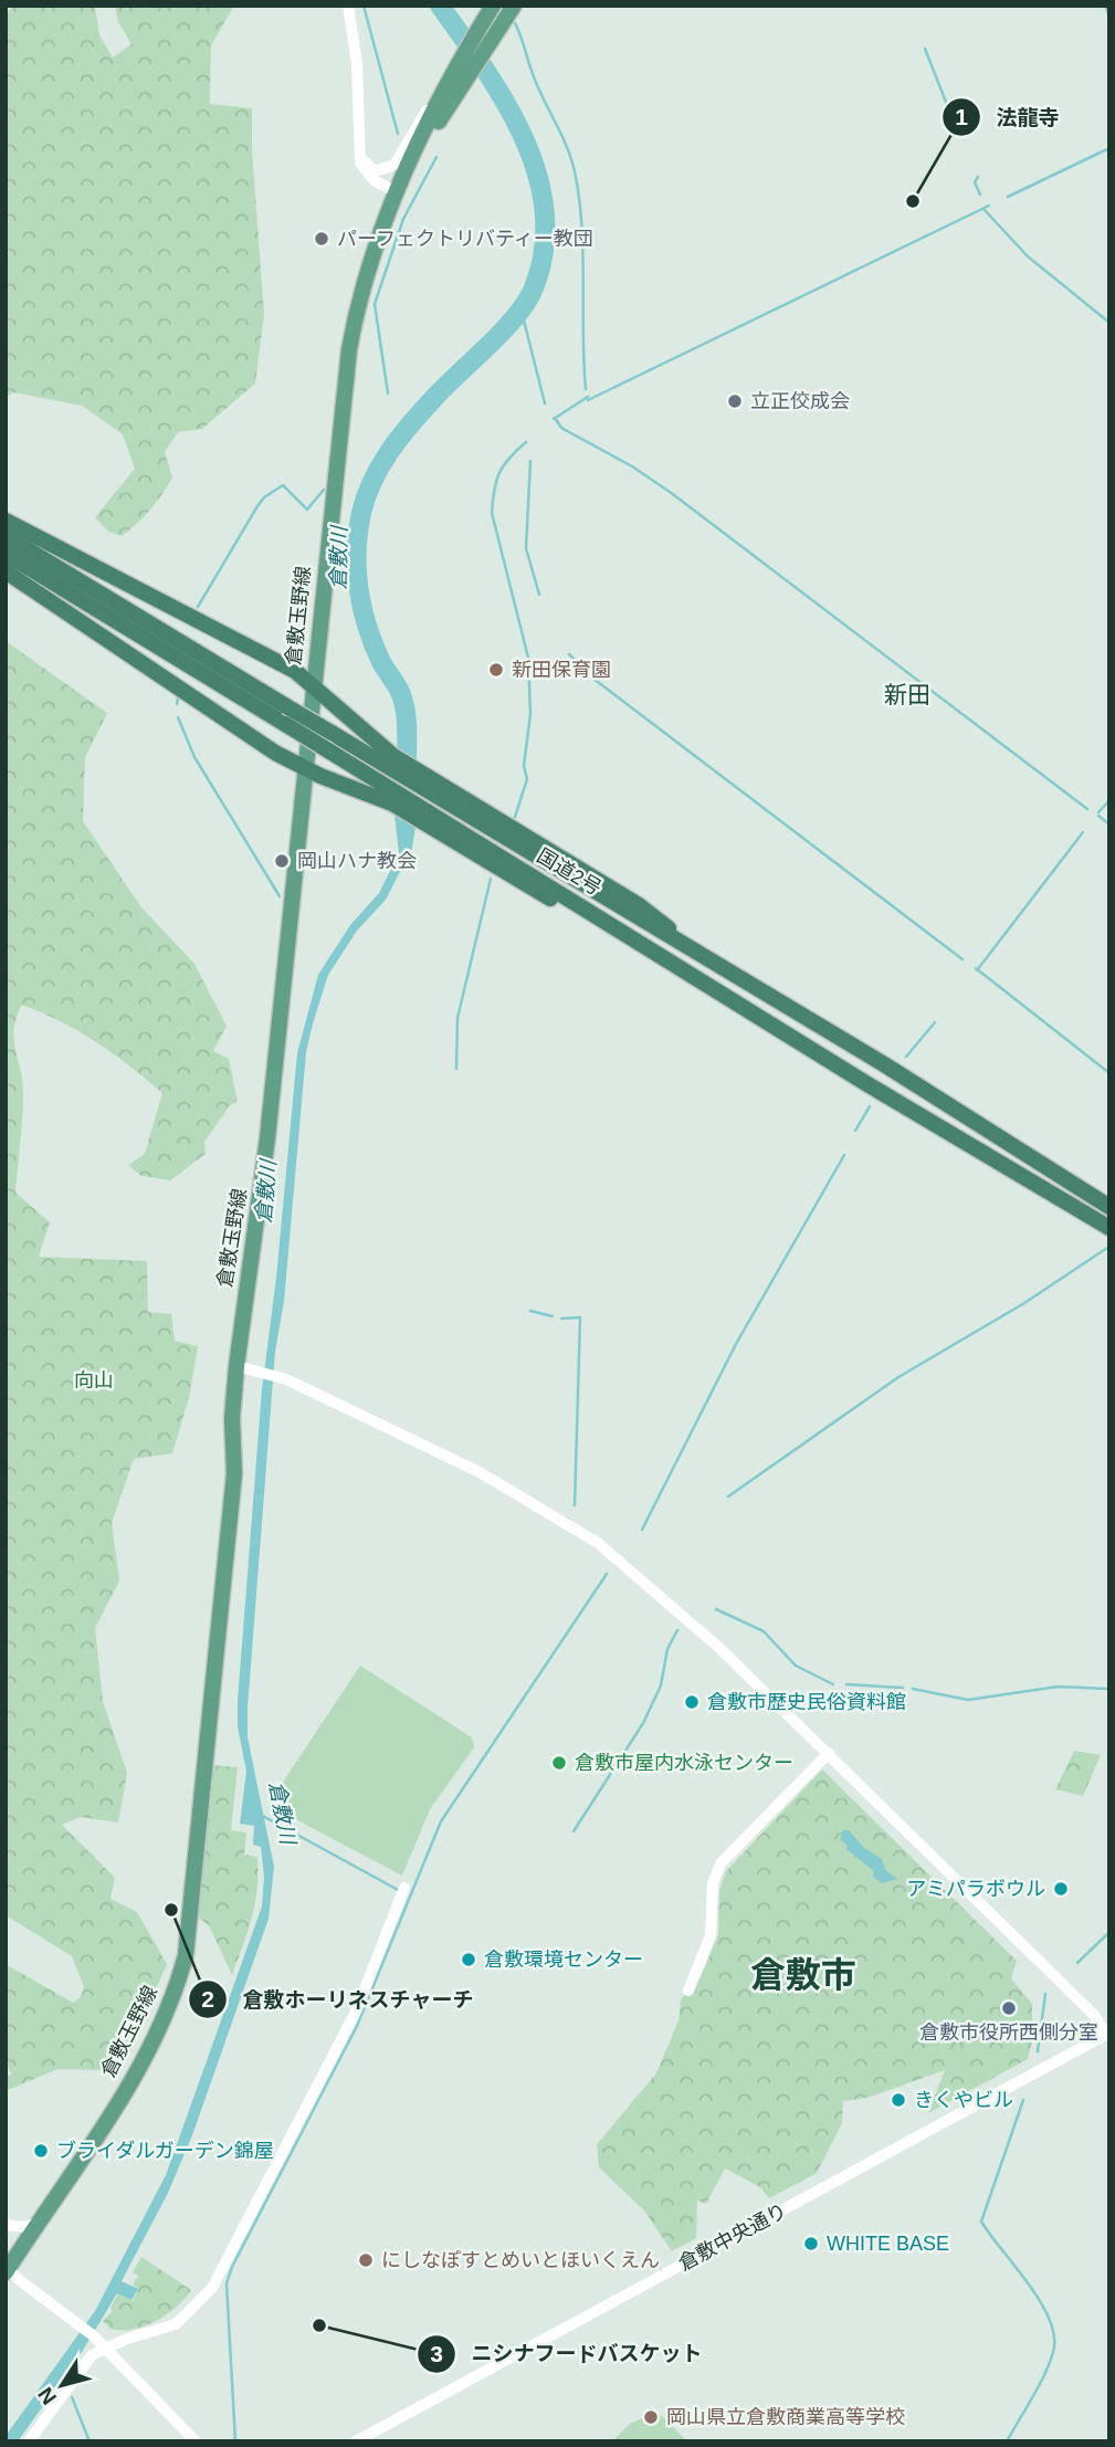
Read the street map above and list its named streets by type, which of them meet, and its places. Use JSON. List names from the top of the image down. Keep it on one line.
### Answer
{"streets":{"main road":["倉敷玉野線"],"street":["倉敷中央通り"]},"districts":["新田","倉敷市"],"water":["倉敷川"],"parks":["向山"],"places":["法龍寺","パーフェクトリバティー教団","立正佼成会","新田保育園","岡山ハナ教会","倉敷市歴史民俗資料館","倉敷市屋内水泳センター","アミパラボウル","倉敷ホーリネスチャーチ","倉敷環境センター","倉敷市役所西側分室","きくやビル","ブライダルガーデン錦屋","WHITE BASE","にしなぽすとめいとほいくえん","ニシナフードバスケット","岡山県立倉敷商業高等学校"],"north":"bottom left"}
